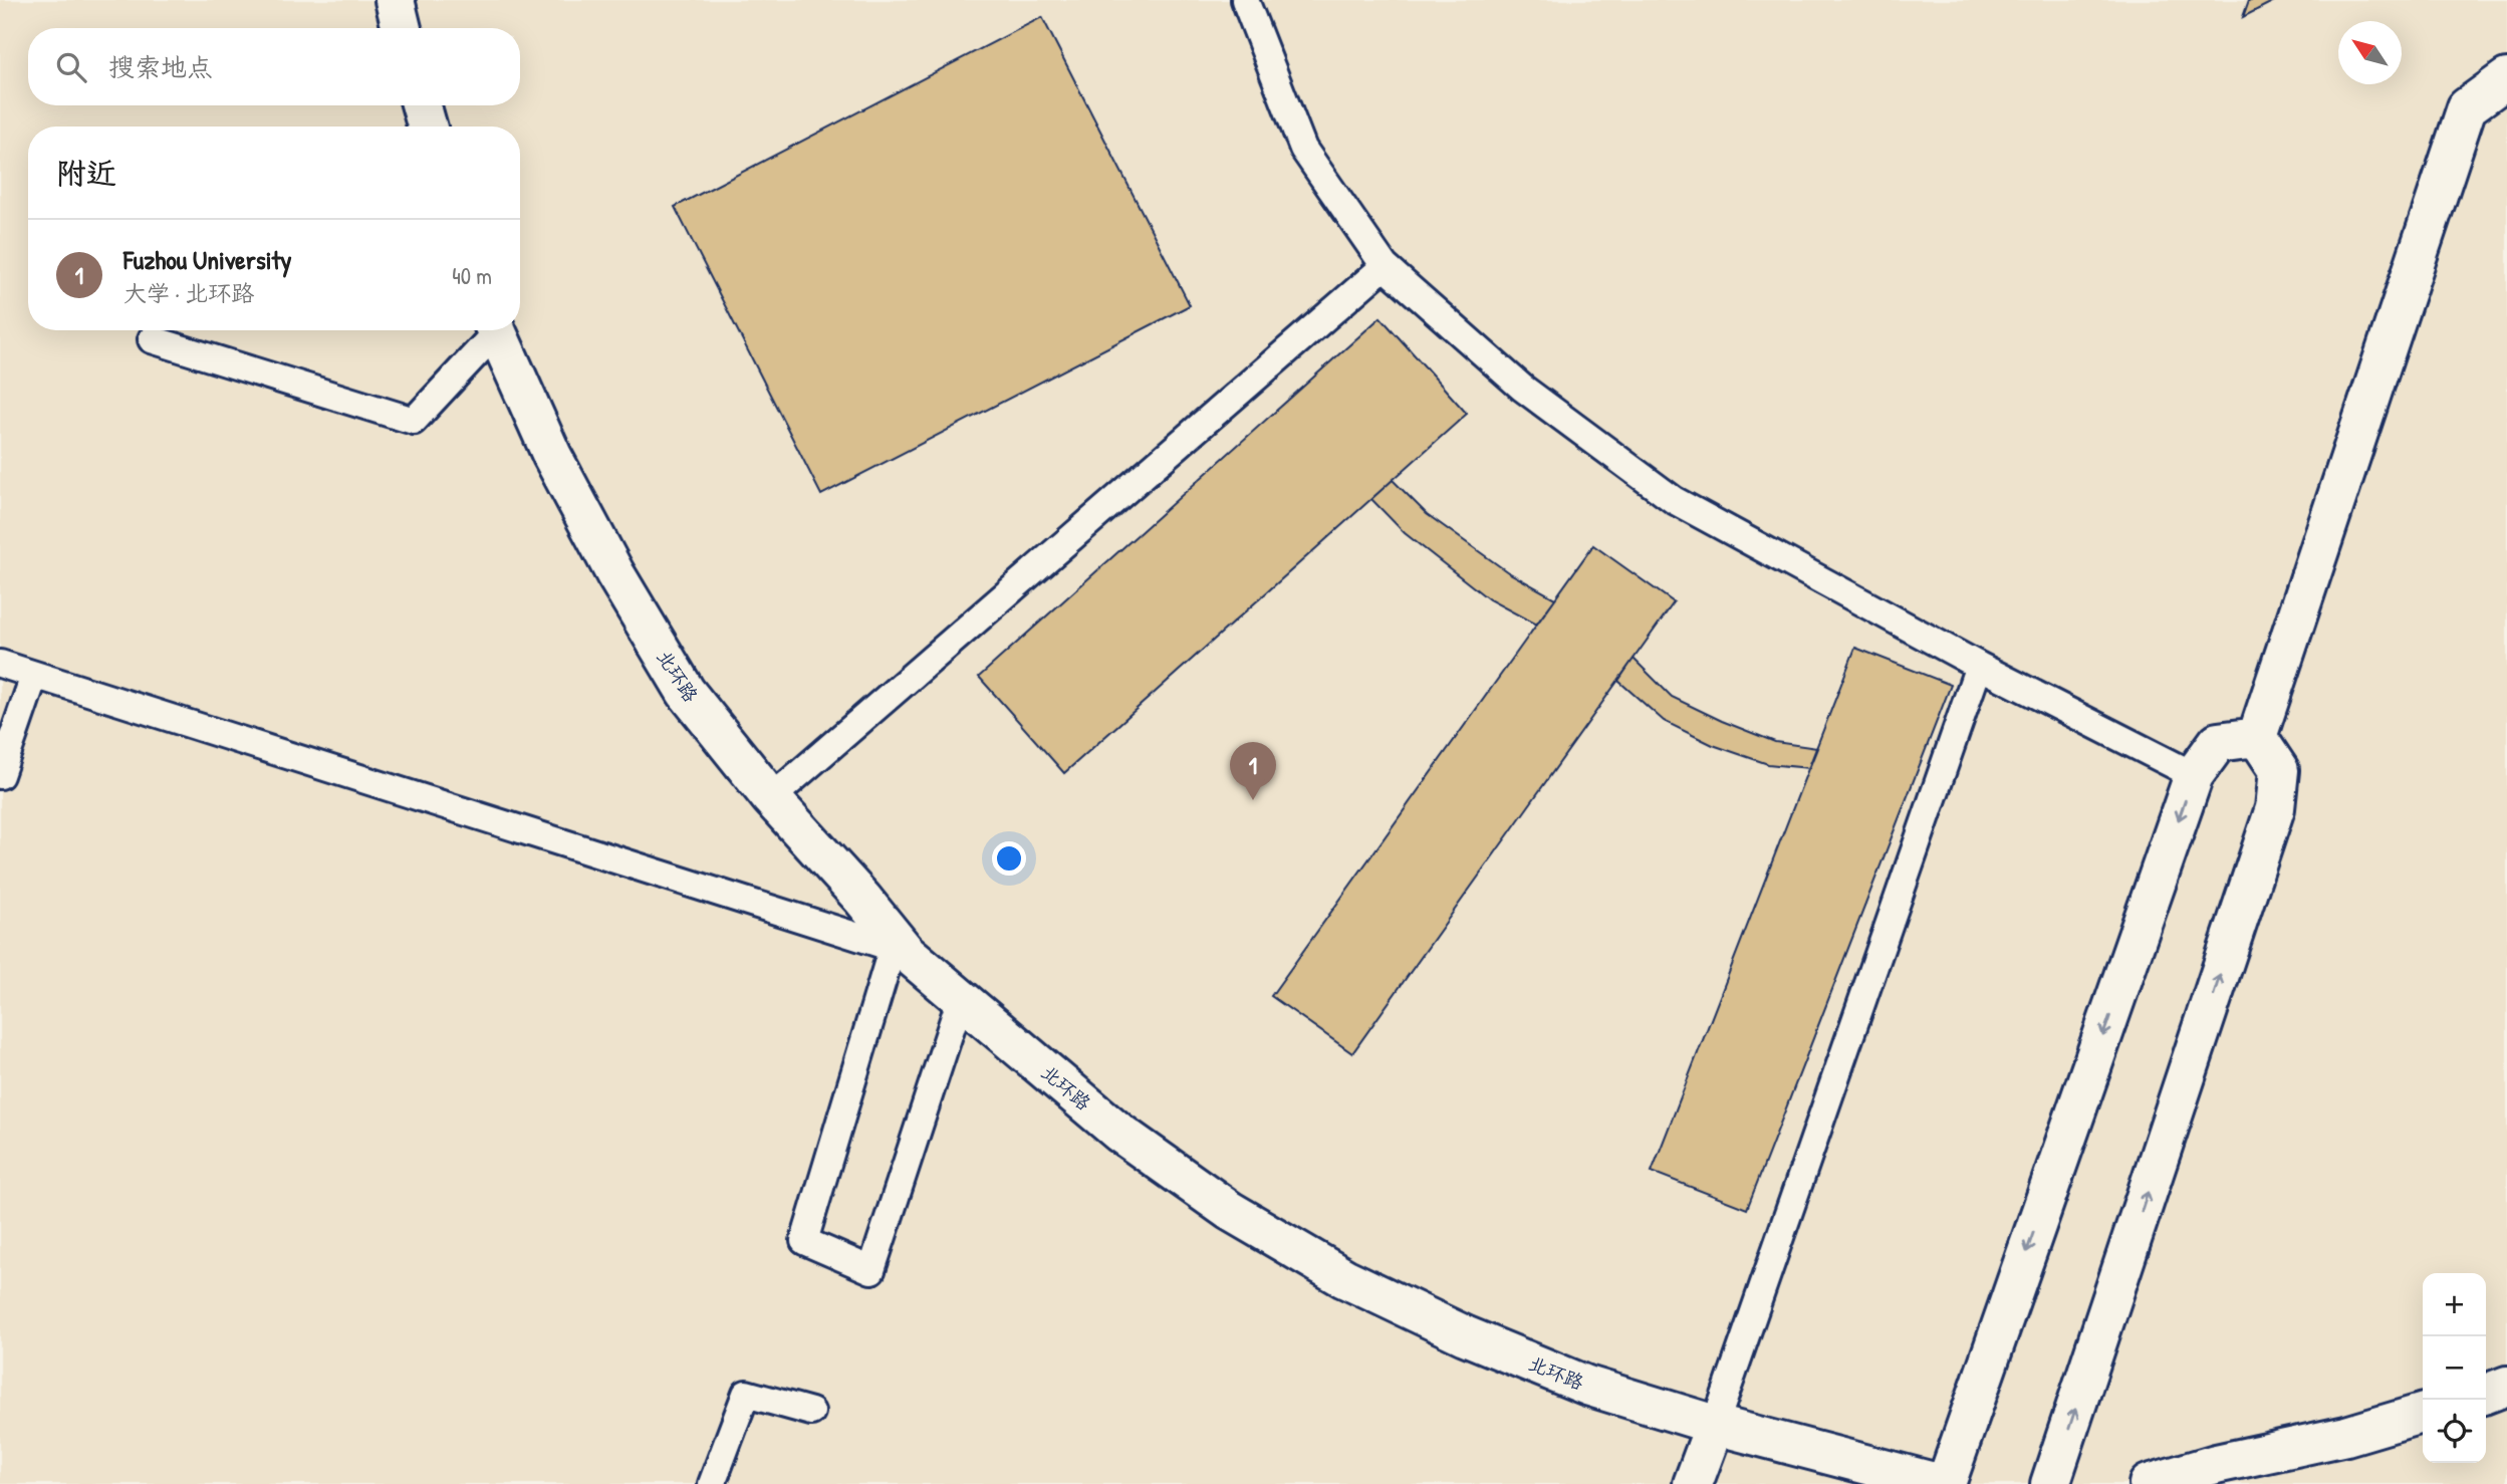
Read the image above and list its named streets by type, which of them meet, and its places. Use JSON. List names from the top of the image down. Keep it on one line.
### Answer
{"streets":{"street":["北环路"]},"north":"top left","page":{"search":"搜索地点","heading":"附近","list":[{"mark":"1","name":"Fuzhou University","note":"大学 · 北环路","value":"40 m"}],"pins":"1","map_buttons":["+","−"]}}
